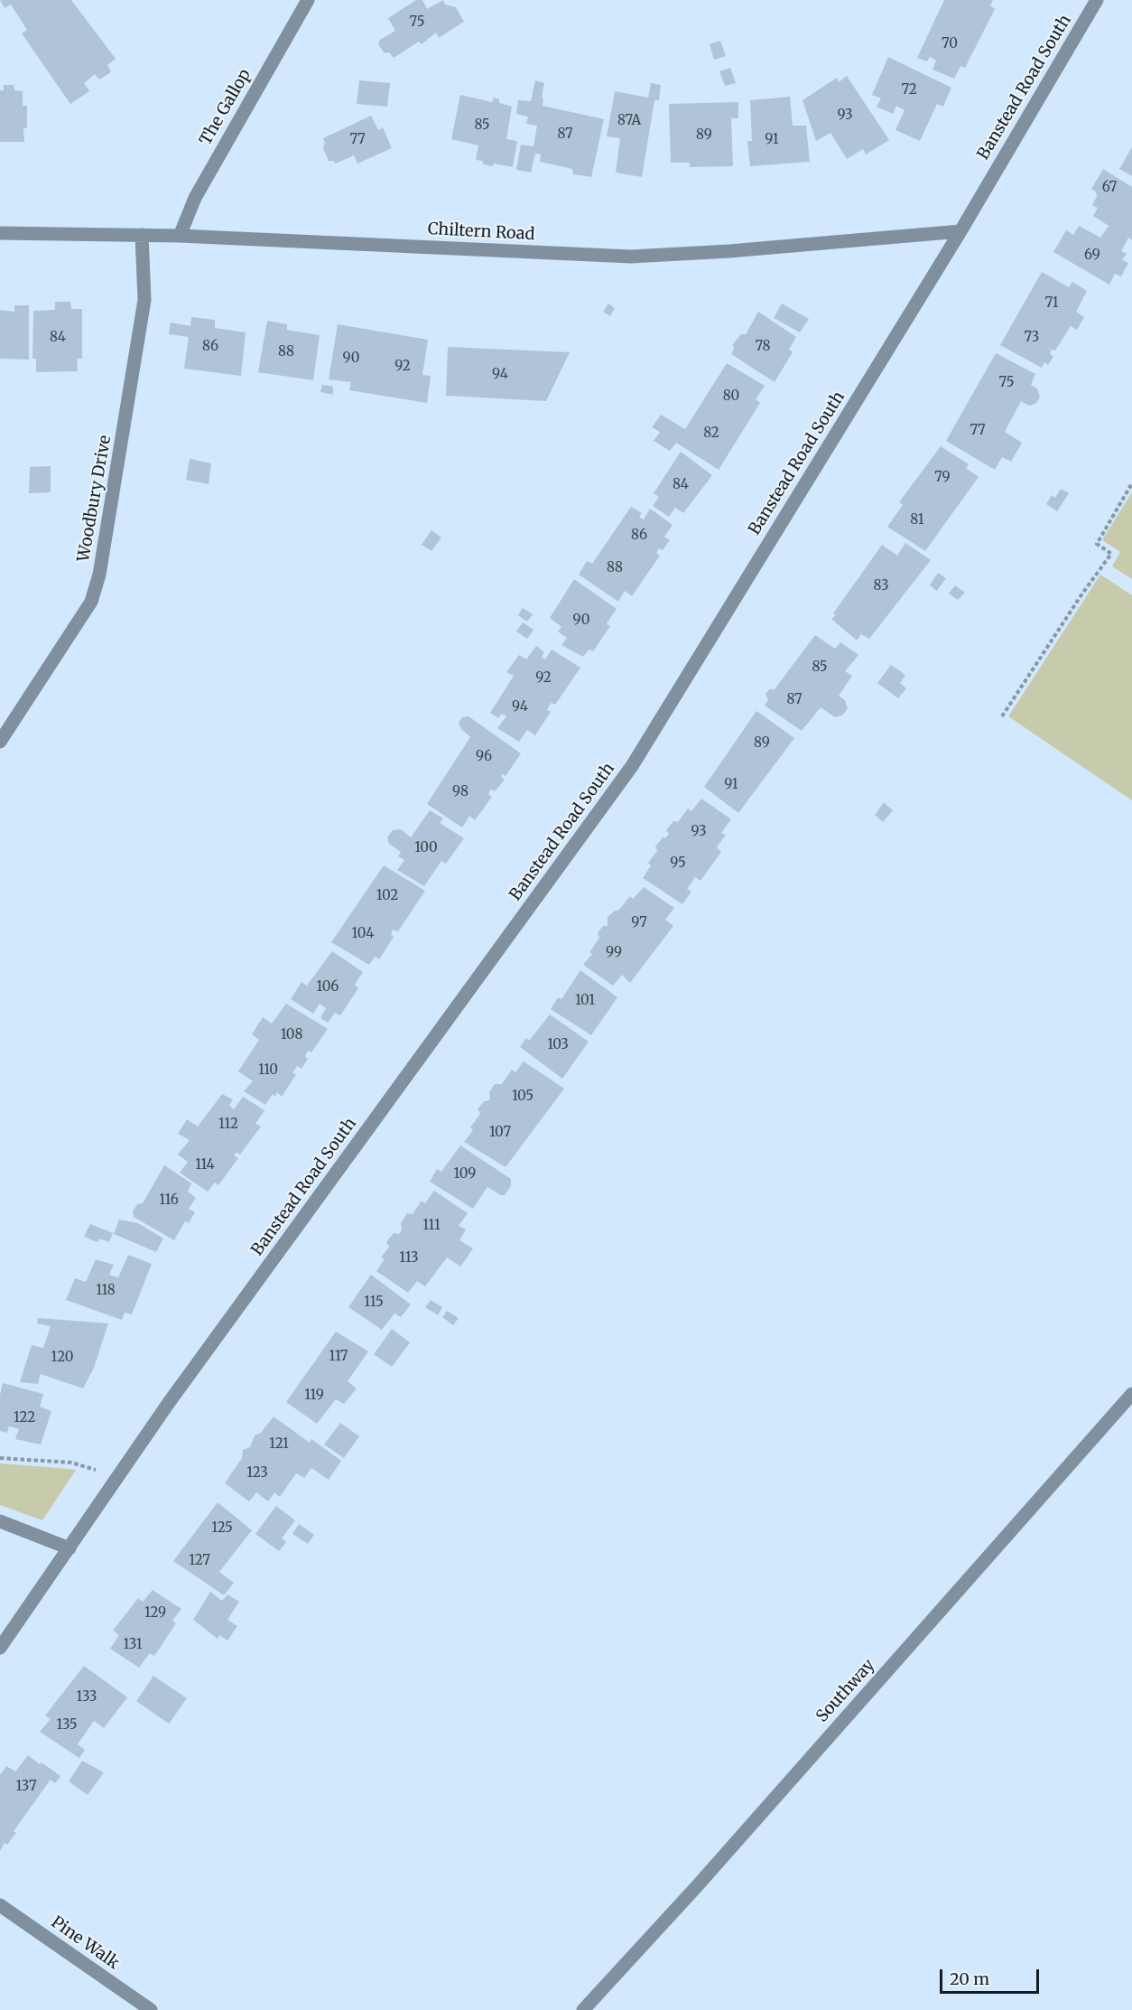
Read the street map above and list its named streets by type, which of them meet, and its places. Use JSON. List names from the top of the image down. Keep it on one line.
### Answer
{"streets":{"street":["Banstead Road South","The Gallop","Chiltern Road","Woodbury Drive","Southway","Pine Walk"]},"crossings":[["Banstead Road South","Chiltern Road"],["The Gallop","Chiltern Road"],["Chiltern Road","Woodbury Drive"]],"house_numbers":["75","70","72","93","87A","85","87","89","77","91","67","69","71","84","73","86","78","88","90","92","94","75","80","77","82","79","84","81","86","88","83","90","85","92","87","94","89","96","91","98","93","100","95","102","97","104","99","106","101","108","103","110","105","112","107","114","109","116","111","113","118","115","117","120","119","122","121","123","125","127","129","131","133","135","137"],"scale_bar":"20 m"}
